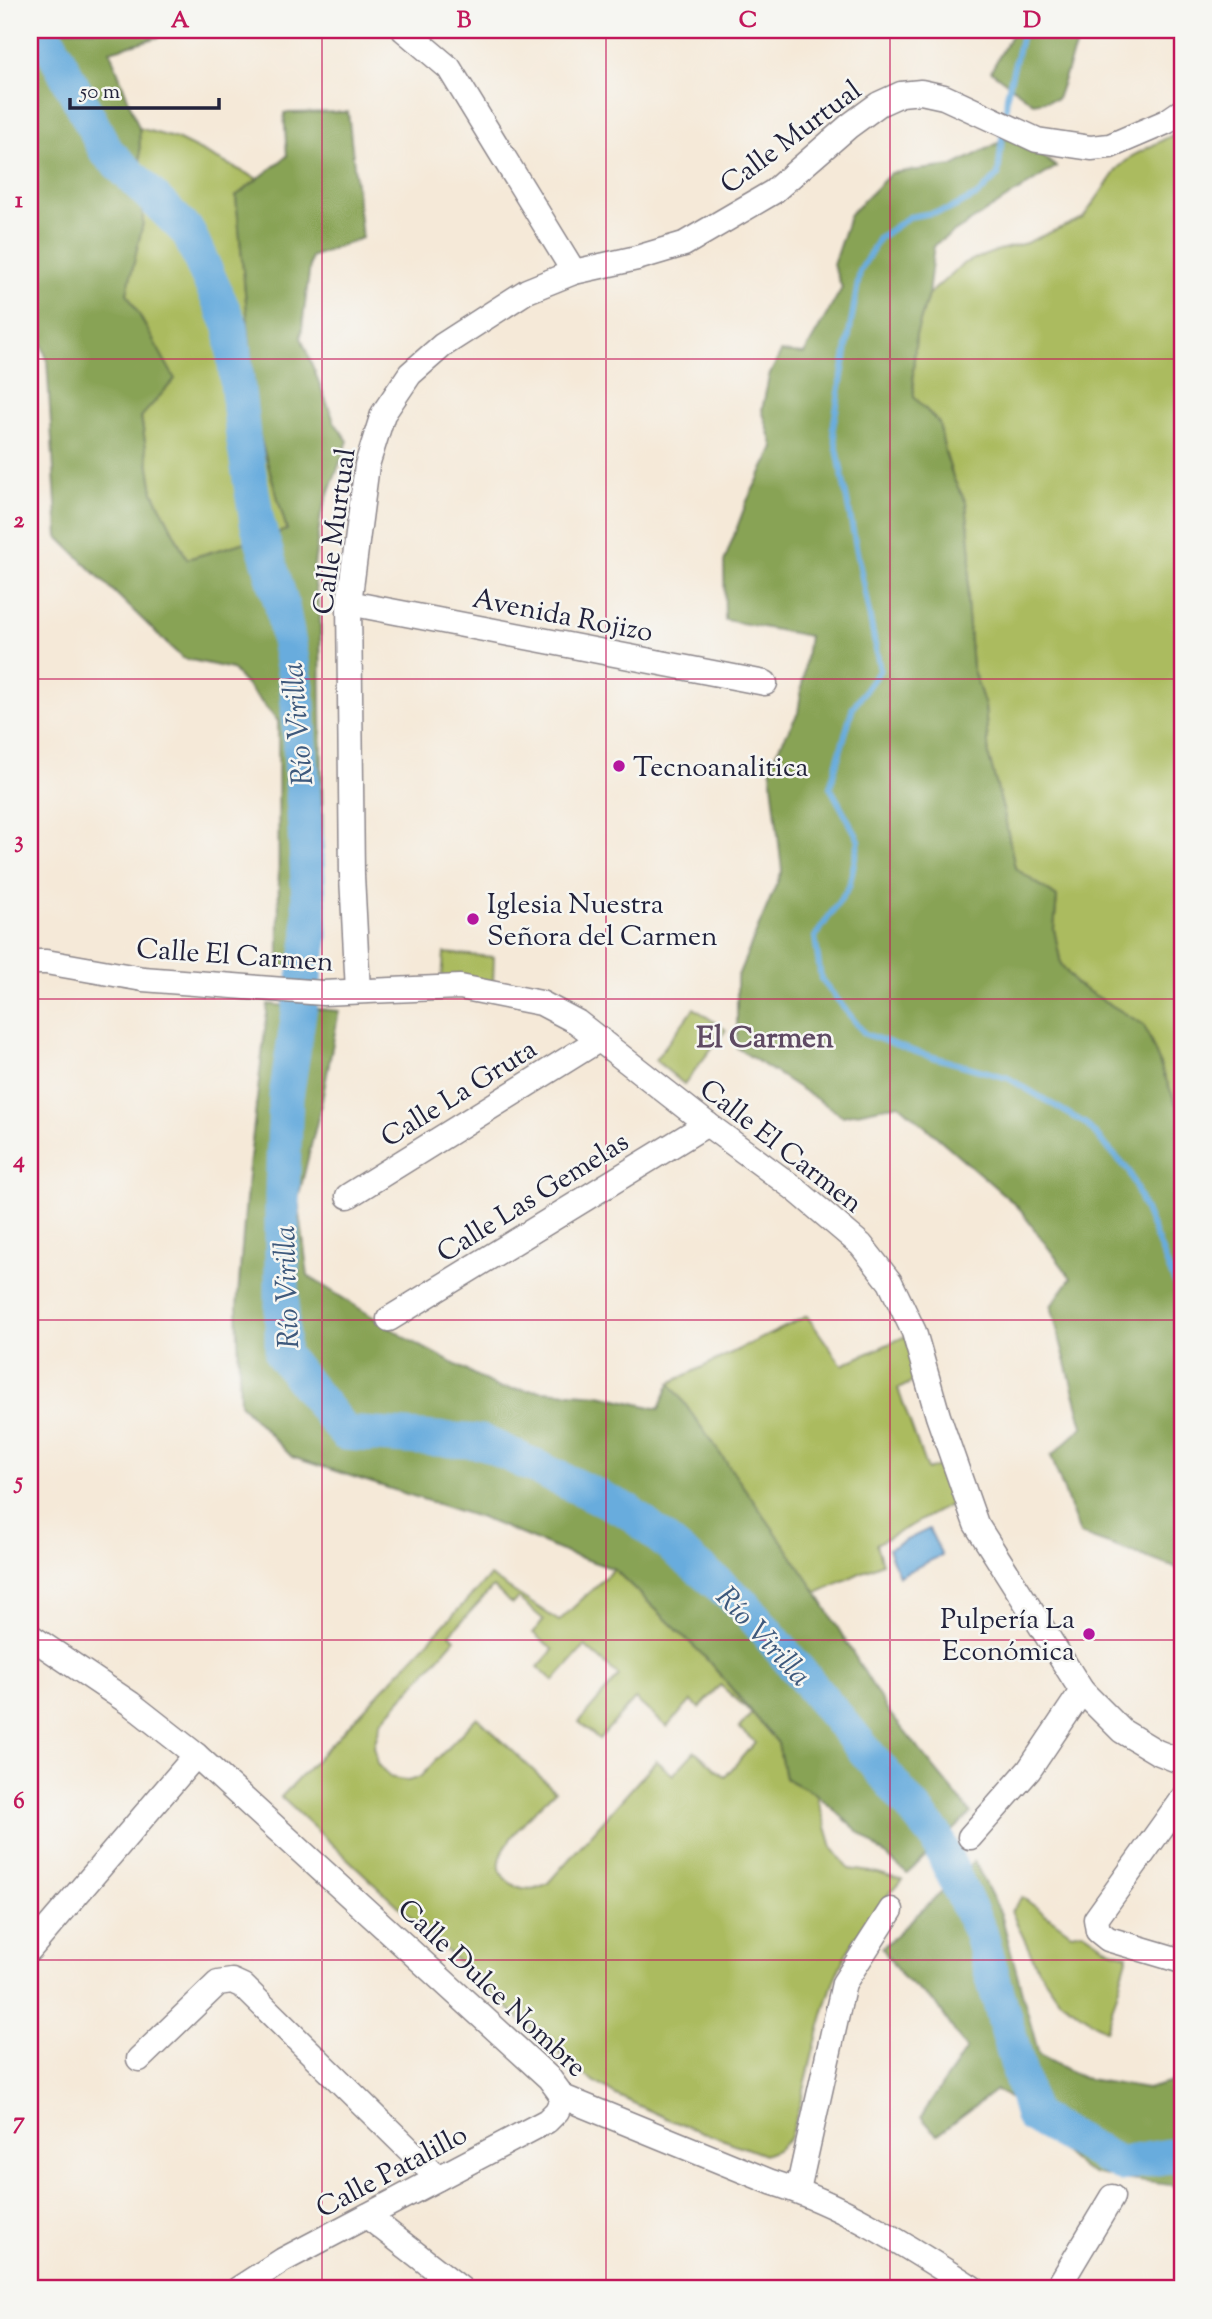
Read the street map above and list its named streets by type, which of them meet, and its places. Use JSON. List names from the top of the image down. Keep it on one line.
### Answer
{"streets":{"street":["Calle Murtual","Avenida Rojizo","Calle El Carmen","Calle La Gruta","Calle Las Gemelas","Calle Dulce Nombre","Calle Patalillo"]},"crossings":[["Calle Murtual","Avenida Rojizo"],["Calle Murtual","Calle El Carmen"],["Calle El Carmen","Calle La Gruta"],["Calle El Carmen","Calle Las Gemelas"],["Calle Dulce Nombre","Calle Patalillo"]],"districts":["El Carmen"],"water":["Río Virilla"],"places":["Tecnoanalitica","Iglesia Nuestra Señora del Carmen","Pulpería La Económica"],"scale_bar":"50 m","grid":{"columns":["A","B","C","D"],"rows":["1","2","3","4","5","6","7"]}}
